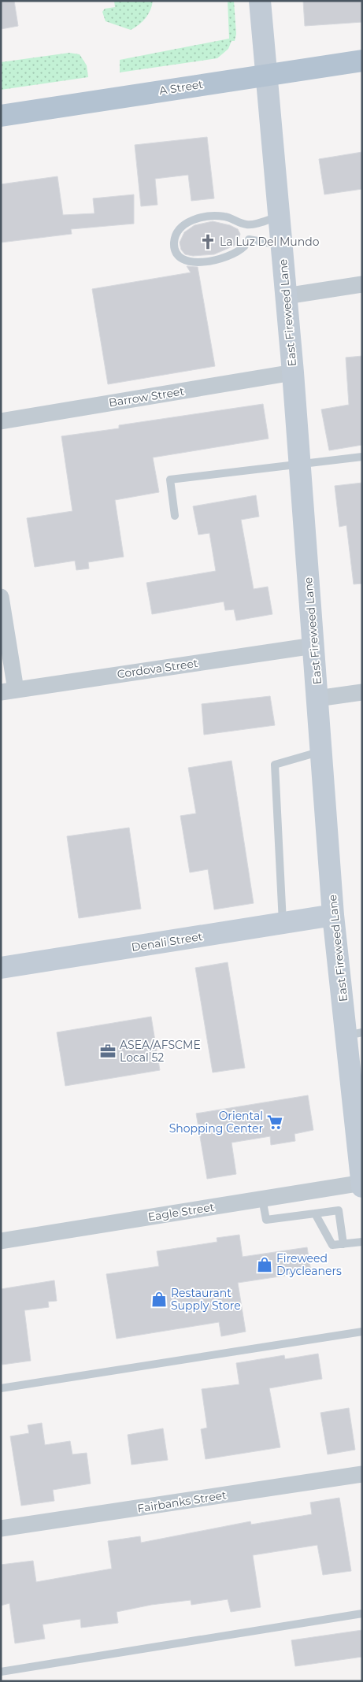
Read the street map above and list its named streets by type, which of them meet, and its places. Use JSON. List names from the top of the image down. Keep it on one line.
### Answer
{"streets":{"main road":["A Street","East Fireweed Lane","Denali Street"],"street":["Barrow Street","Cordova Street","Eagle Street","Fairbanks Street"]},"crossings":[["A Street","East Fireweed Lane"],["East Fireweed Lane","Barrow Street"],["East Fireweed Lane","Cordova Street"],["East Fireweed Lane","Denali Street"],["East Fireweed Lane","Eagle Street"]],"places":{"church":["La Luz Del Mundo"],"office":["ASEA/AFSCME Local 52"],"supermarket":["Oriental Shopping Center"],"shop":["Fireweed Drycleaners","Restaurant Supply Store"]}}
